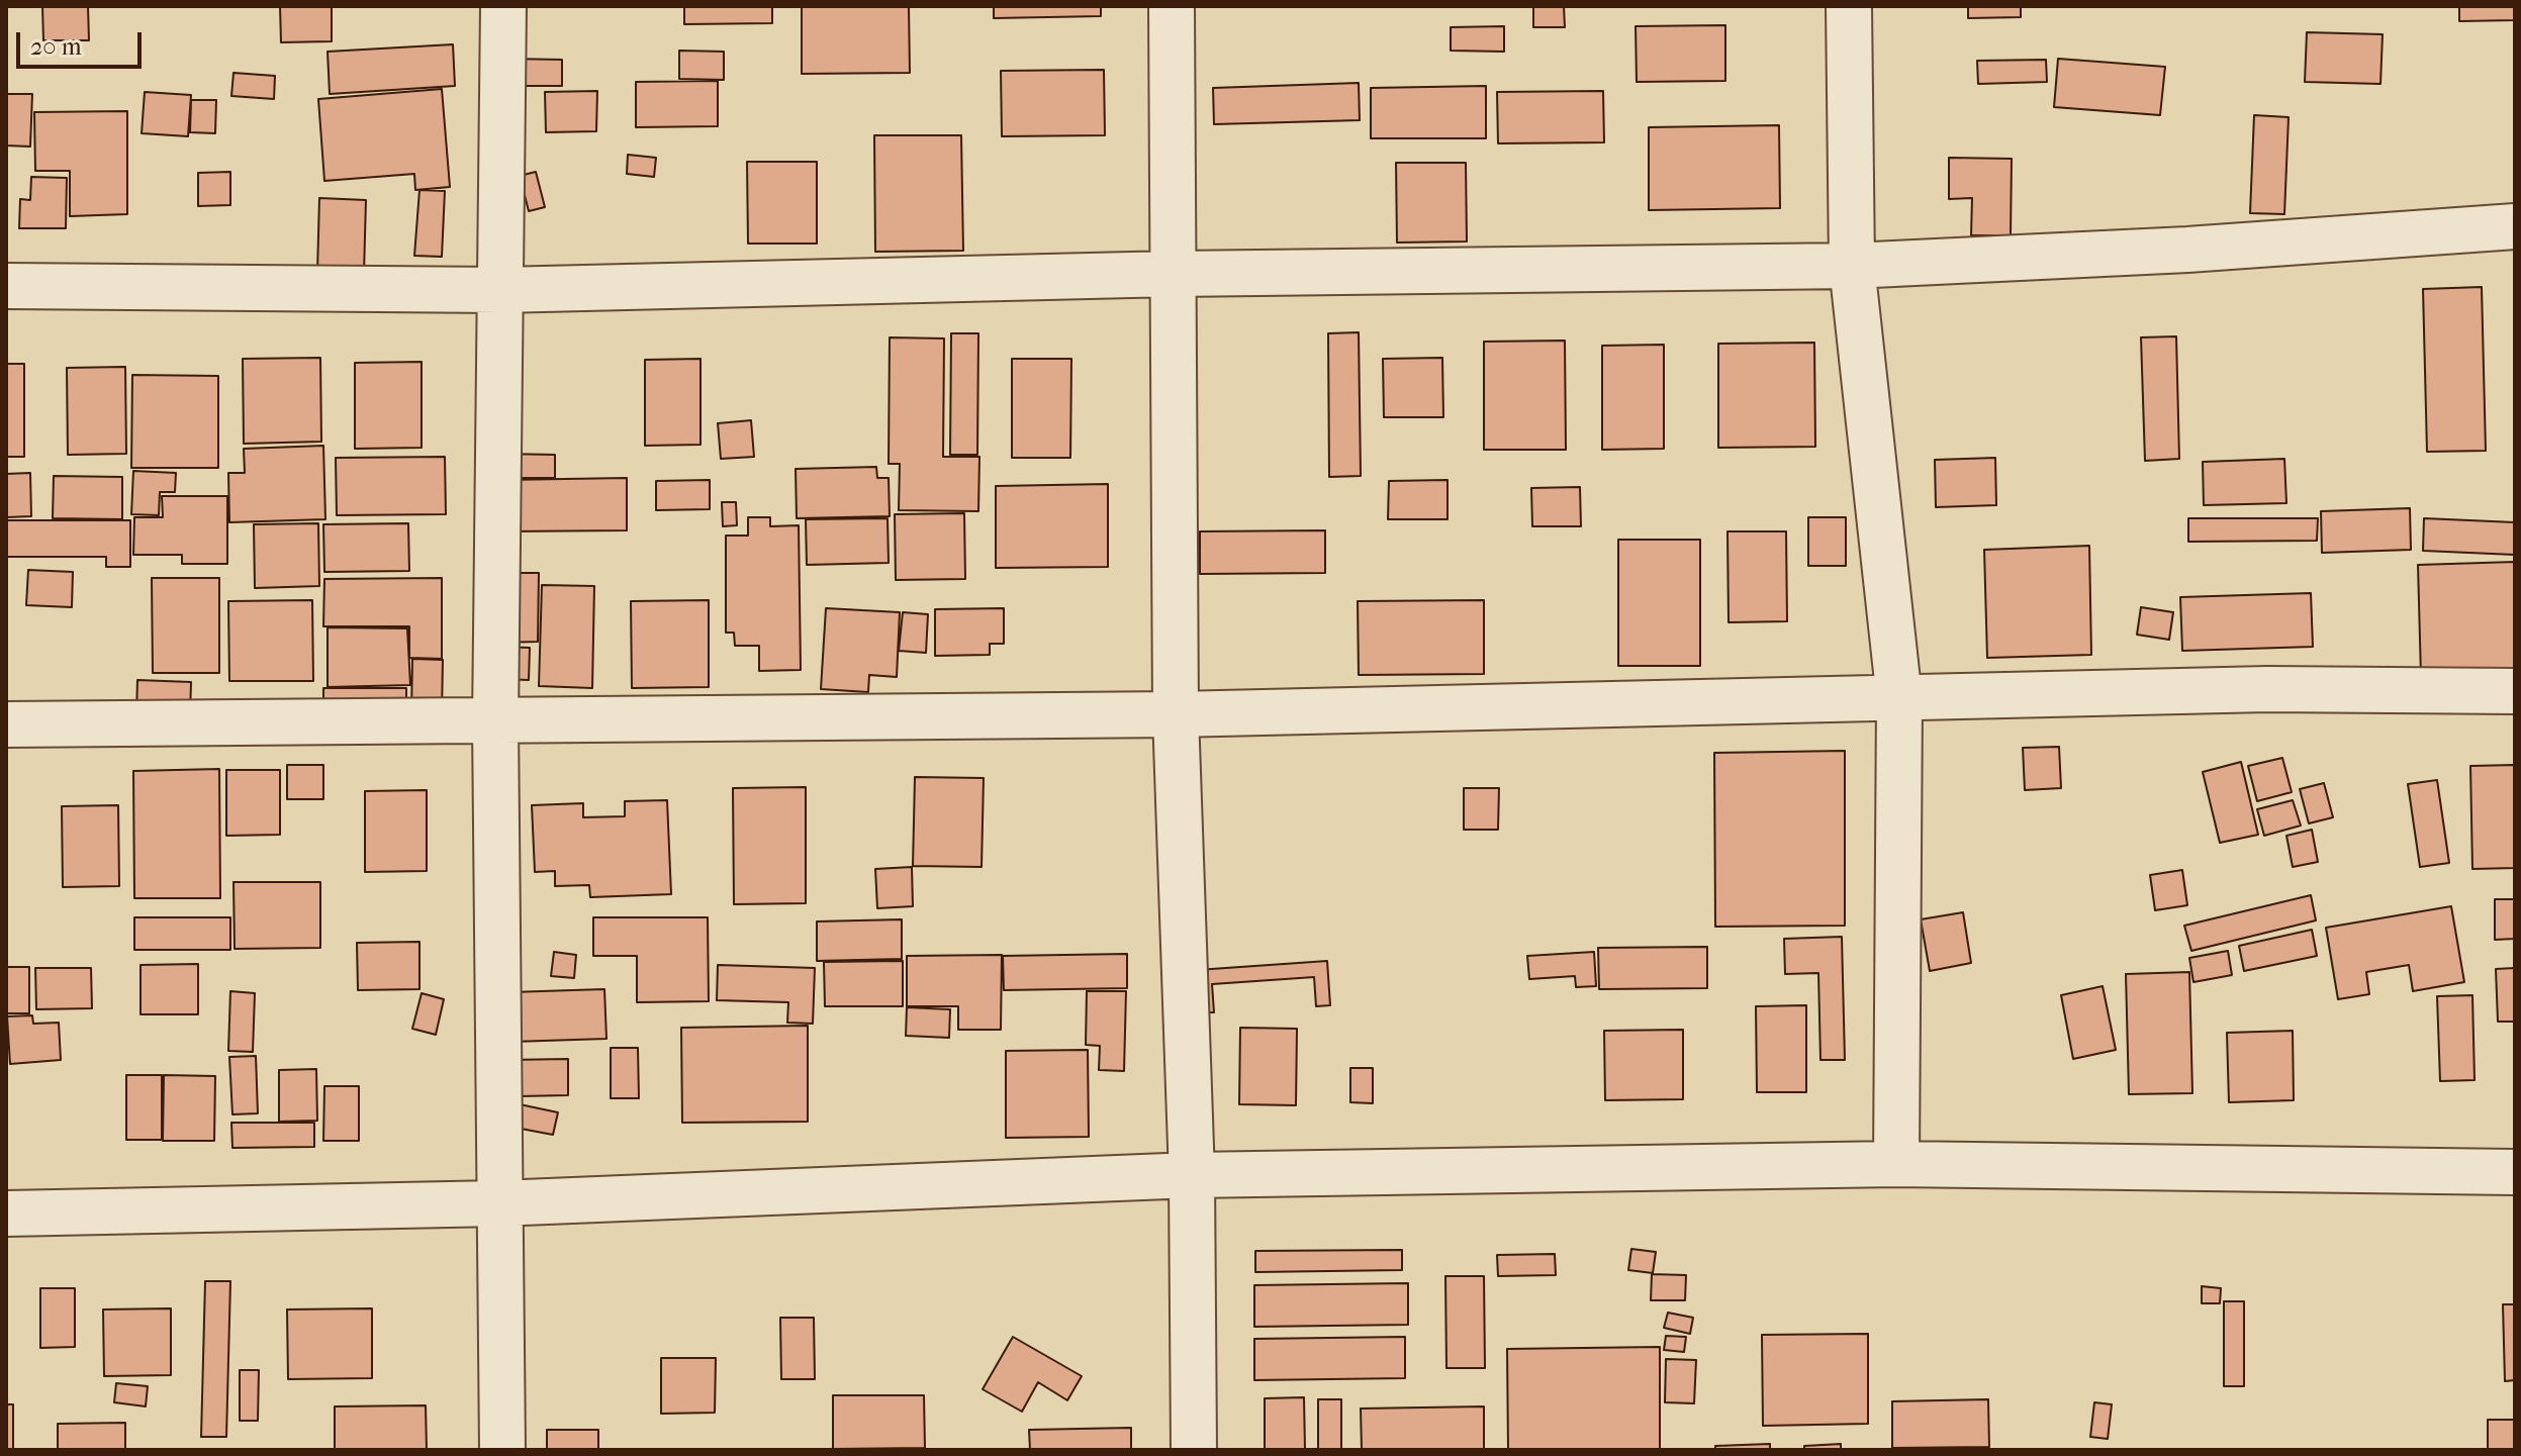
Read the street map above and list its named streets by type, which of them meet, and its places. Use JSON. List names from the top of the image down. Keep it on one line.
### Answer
{"scale_bar":"20 m"}
